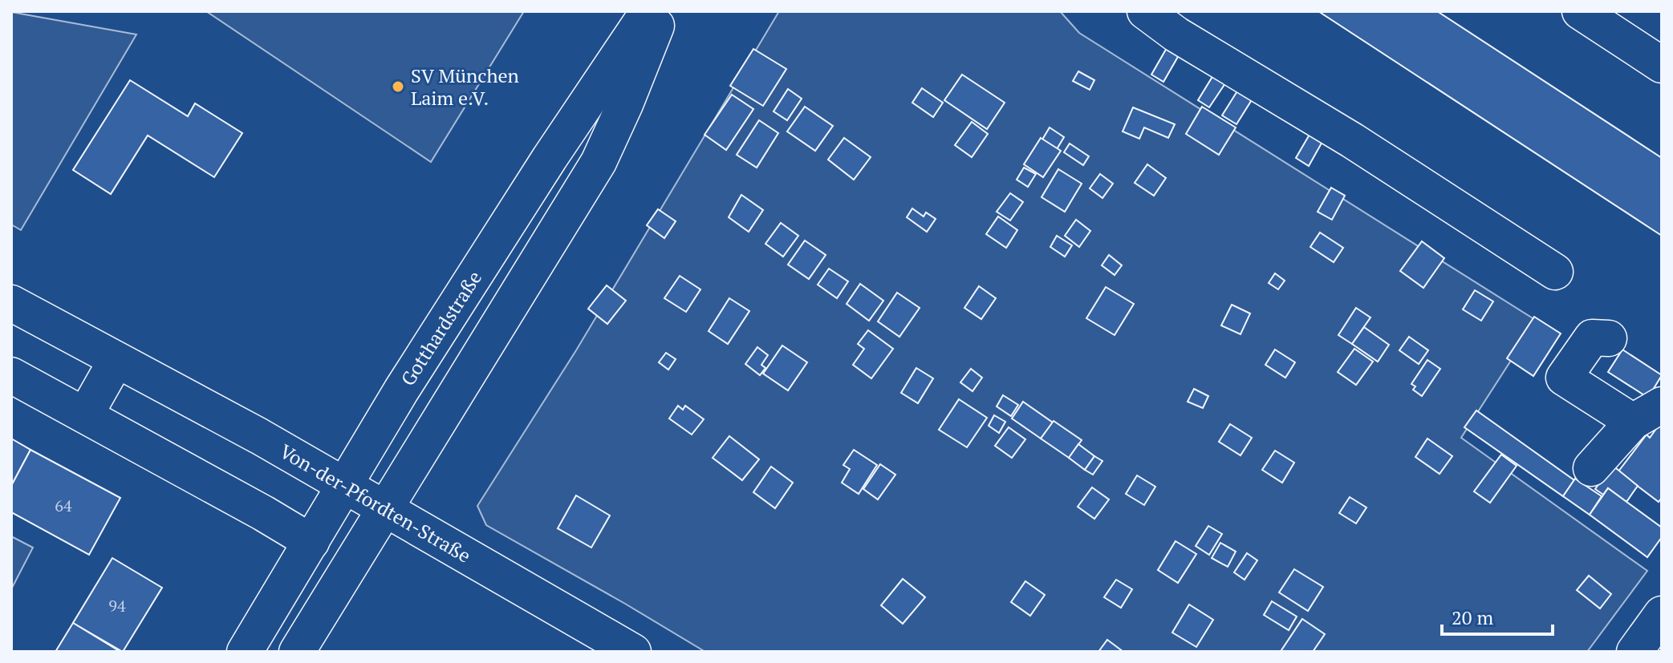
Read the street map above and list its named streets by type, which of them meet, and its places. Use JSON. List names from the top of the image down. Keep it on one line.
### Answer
{"streets":{"street":["Gotthardstraße","Von-der-Pfordten-Straße"]},"crossings":[["Gotthardstraße","Von-der-Pfordten-Straße"]],"places":["SV München Laim e.V."],"house_numbers":["64","94"],"scale_bar":"20 m"}
